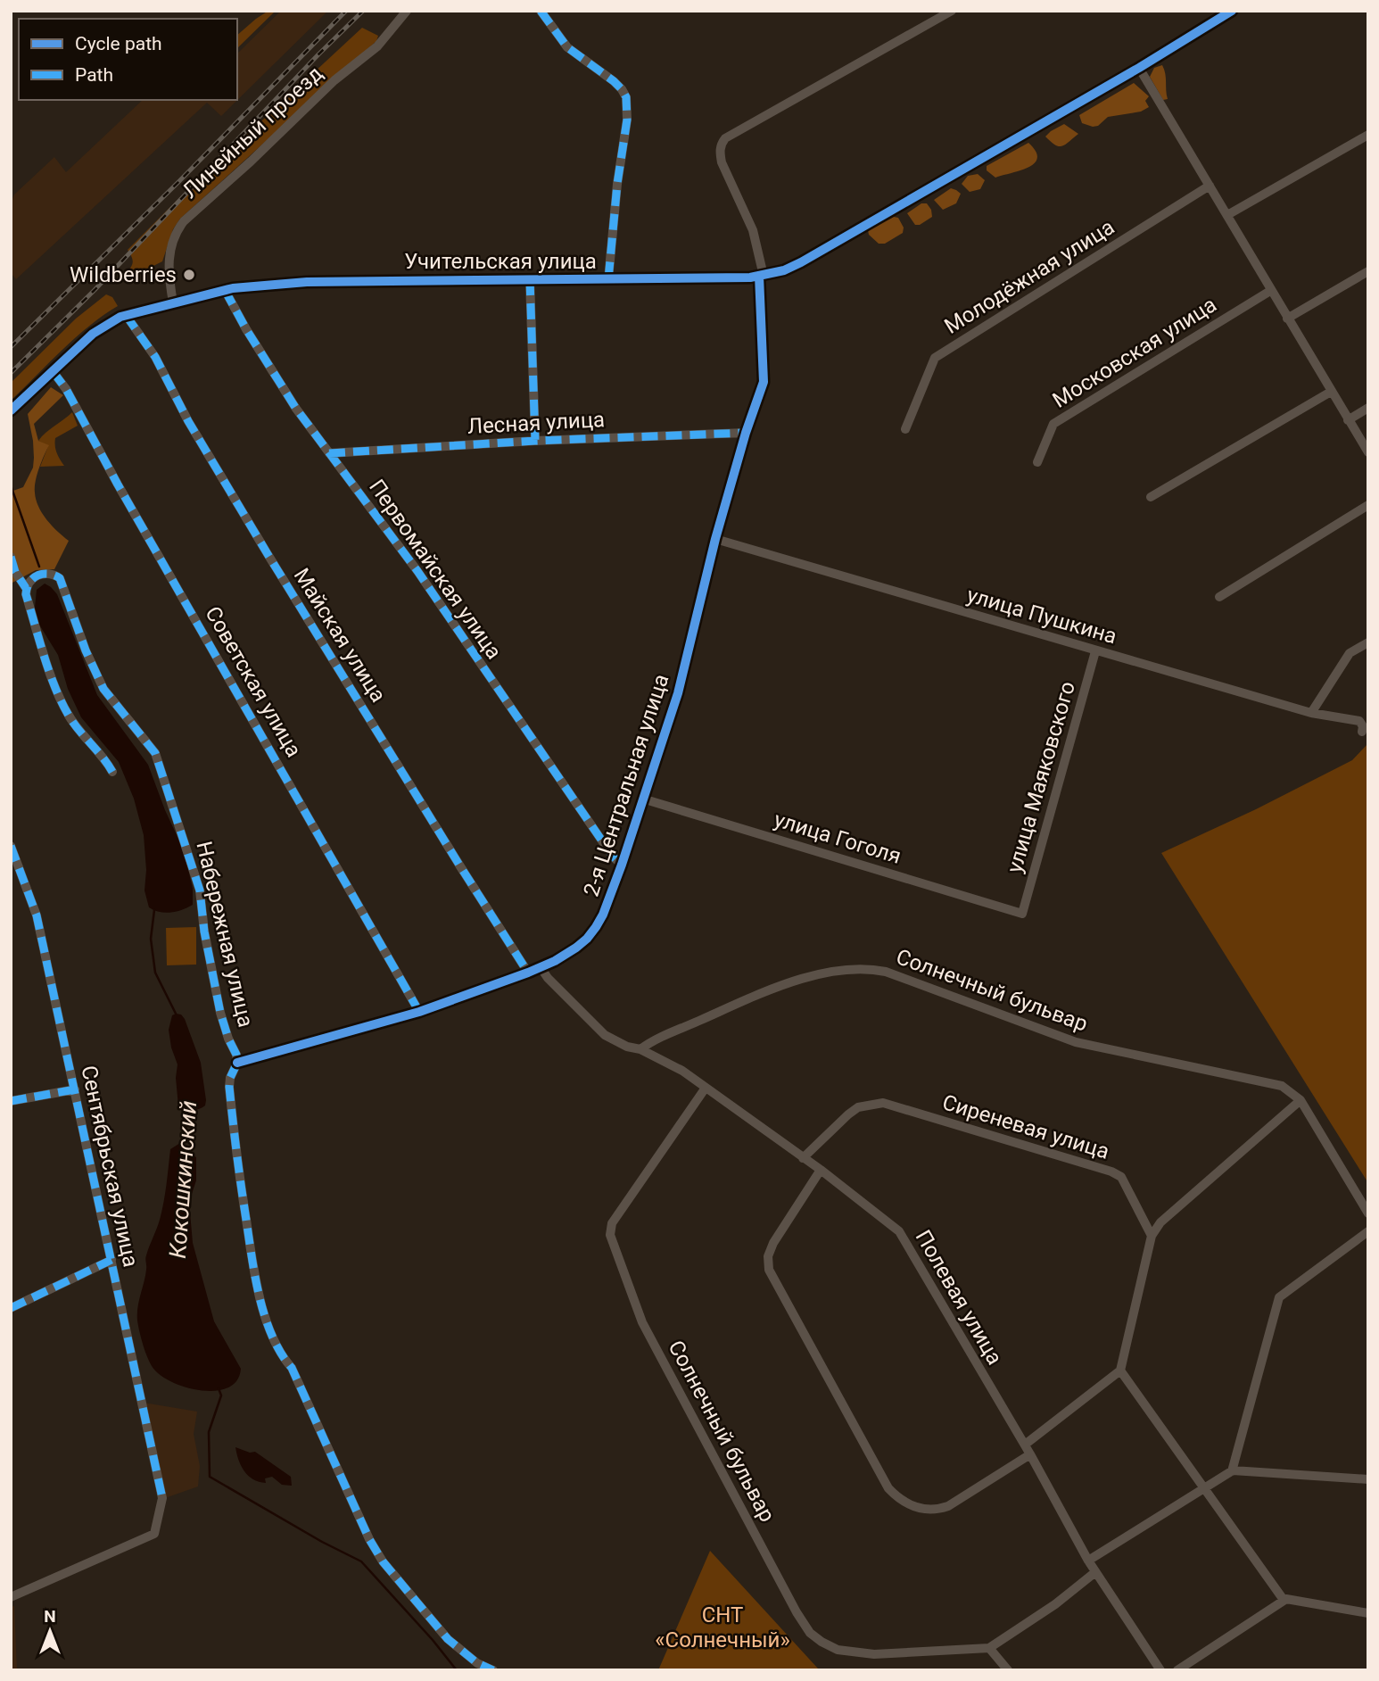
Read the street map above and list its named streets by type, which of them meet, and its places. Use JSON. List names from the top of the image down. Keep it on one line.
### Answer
{"streets":{"street":["Линейный проезд","Учительская улица","Молодёжная улица","Московская улица","Лесная улица","Первомайская улица","улица Пушкина","Майская улица","Советская улица","улица Маяковского","2-я Центральная улица","улица Гоголя","Набережная улица","Солнечный бульвар","Сиреневая улица","Сентябрьская улица","Полевая улица"]},"crossings":[["Линейный проезд","Учительская улица"],["Учительская улица","Первомайская улица"],["Учительская улица","Майская улица"],["Учительская улица","Советская улица"],["Учительская улица","2-я Центральная улица"],["Лесная улица","Первомайская улица"],["Лесная улица","2-я Центральная улица"],["Первомайская улица","2-я Центральная улица"],["улица Пушкина","улица Маяковского"],["улица Пушкина","2-я Центральная улица"],["Майская улица","2-я Центральная улица"],["Советская улица","2-я Центральная улица"],["улица Маяковского","улица Гоголя"],["2-я Центральная улица","улица Гоголя"],["2-я Центральная улица","Набережная улица"],["2-я Центральная улица","Полевая улица"],["Солнечный бульвар","Полевая улица"],["Сиреневая улица","Полевая улица"]],"water":["Кокошкинский"],"parks":["СНТ «Солнечный»"],"places":["Wildberries"],"legend":["Cycle path","Path"],"north":"top"}
